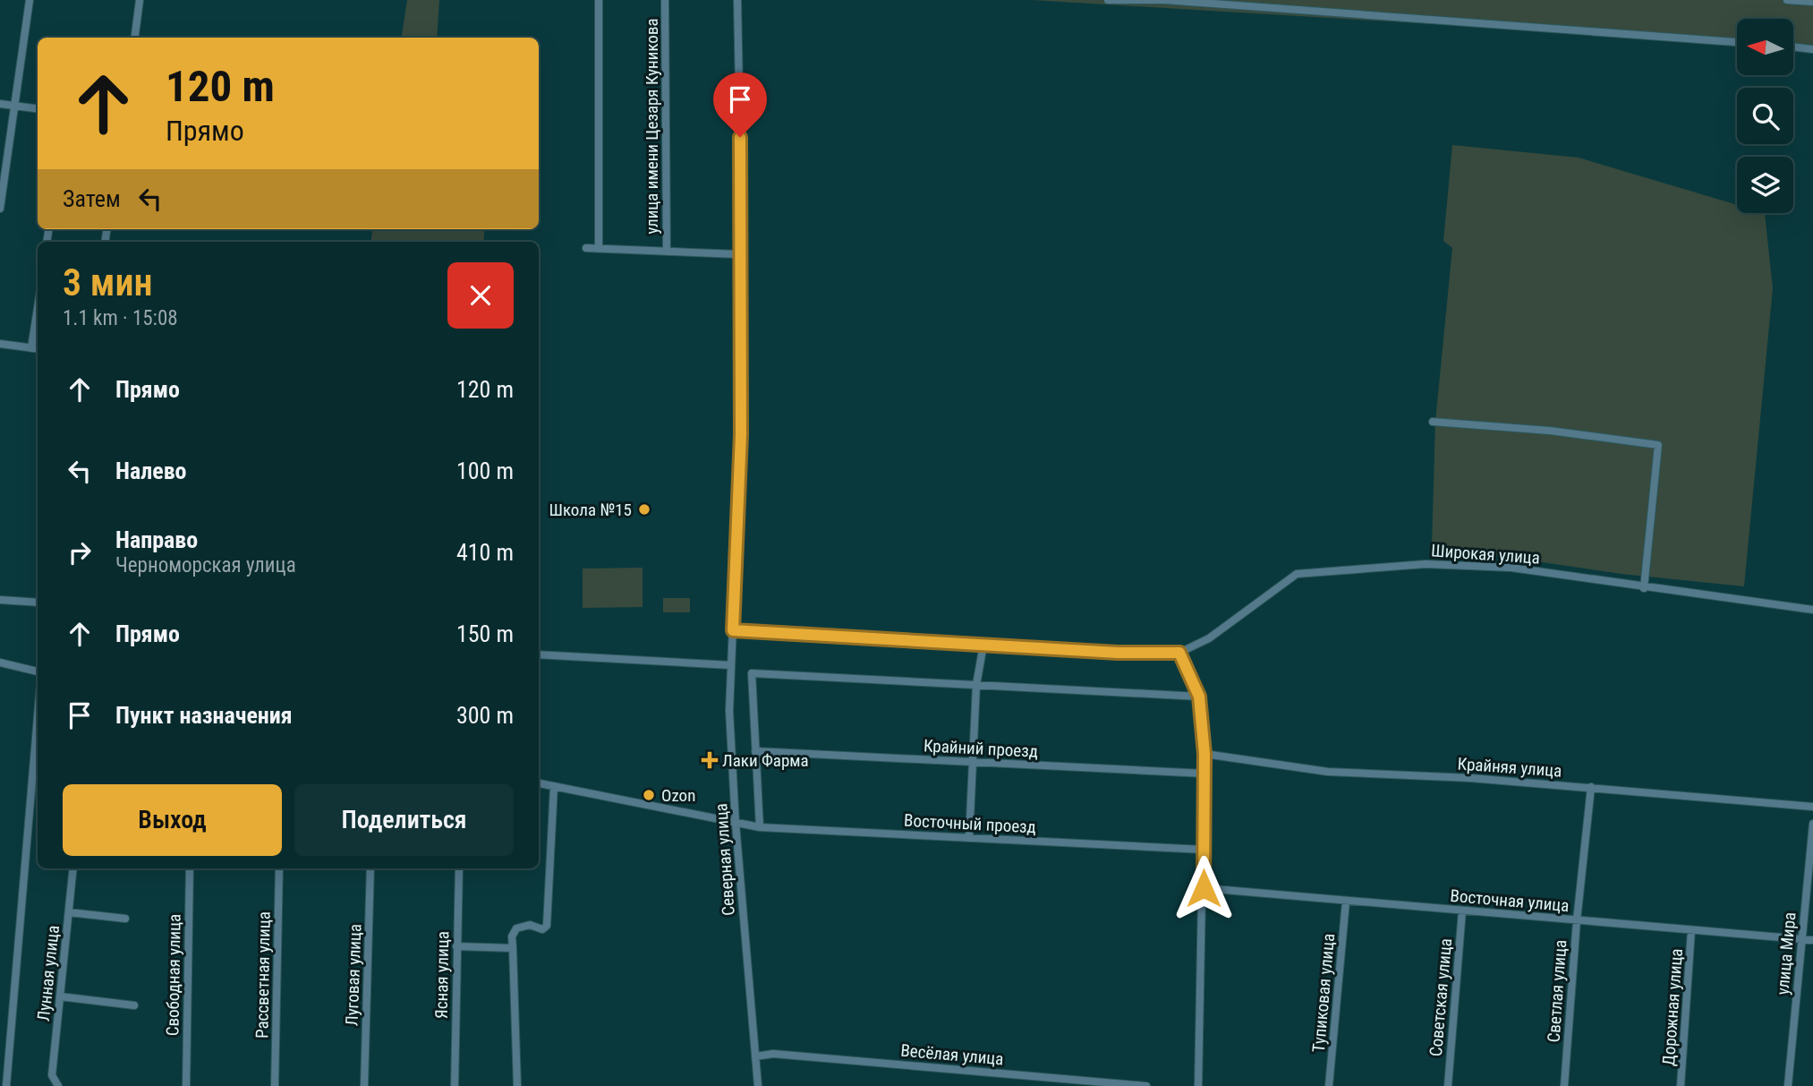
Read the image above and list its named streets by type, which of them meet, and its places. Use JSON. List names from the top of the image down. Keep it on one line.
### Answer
{"streets":{"street":["улица имени Цезаря Куникова","Широкая улица","Крайний проезд","Крайняя улица","Восточный проезд","Северная улица","Восточная улица","улица Мира","Лунная улица","Свободная улица","Рассветная улица","Луговая улица","Ясная улица","Светлая улица","Тупиковая улица","Советская улица","Дорожная улица","Весёлая улица"]},"crossings":[["Крайняя улица","Светлая улица"],["Восточный проезд","Северная улица"],["Северная улица","Весёлая улица"],["Восточная улица","улица Мира"],["Восточная улица","Светлая улица"],["Восточная улица","Тупиковая улица"],["Восточная улица","Советская улица"],["Восточная улица","Дорожная улица"]],"places":{"other":["Школа №15","Ozon"],"health":["Лаки Фарма"]},"north":"left","page":{"turn":["120 m","Прямо"],"then":"Затем","heading":["3 мин","1.1 km · 15:08"],"list":[{"name":"Прямо","value":"120 m"},{"name":"Налево","value":"100 m"},{"name":"Направо","note":"Черноморская улица","value":"410 m"},{"name":"Прямо","value":"150 m"},{"name":"Пункт назначения","value":"300 m"}],"buttons":["Выход","Поделиться"]}}
